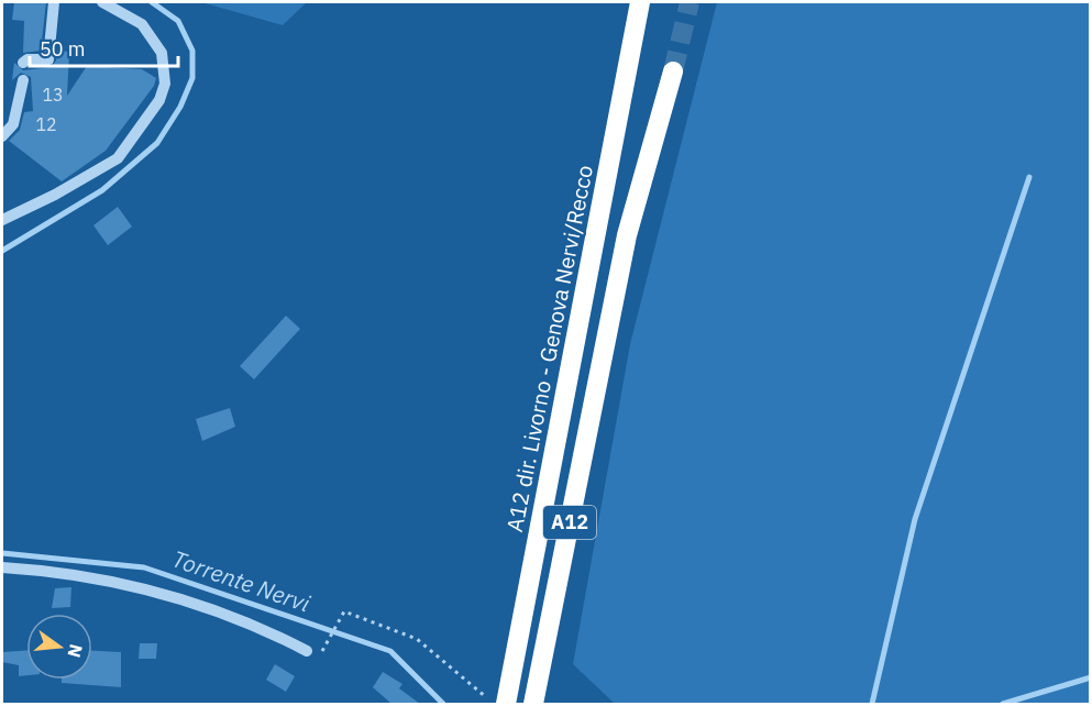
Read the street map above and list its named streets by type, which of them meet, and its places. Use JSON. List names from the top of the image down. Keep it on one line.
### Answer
{"streets":{"highway":["A12 dir. Livorno - Genova Nervi/Recco","A12"]},"water":["Torrente Nervi"],"house_numbers":["13","12"],"scale_bar":"50 m","north":"right"}
